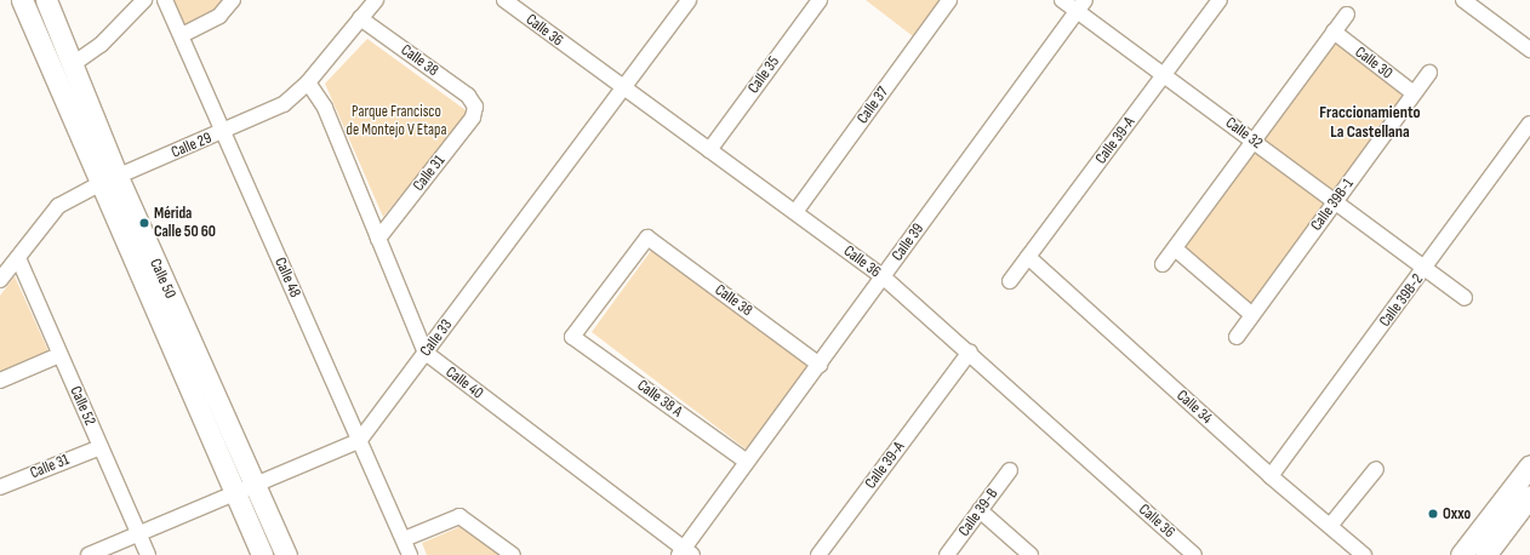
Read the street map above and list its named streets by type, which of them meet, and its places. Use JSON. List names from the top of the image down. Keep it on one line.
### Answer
{"streets":{"main road":["Calle 50"],"street":["Calle 36","Calle 38","Calle 30","Calle 35","Calle 37","Calle 32","Calle 39-A","Calle 29","Calle 31","Calle 39B-1","Calle 39","Calle 48","Calle 39B-2","Calle 33","Calle 40","Calle 38 A","Calle 52","Calle 34","Calle 39-B"]},"crossings":[["Calle 36","Calle 35"],["Calle 36","Calle 37"],["Calle 36","Calle 39-A"],["Calle 36","Calle 39"],["Calle 36","Calle 33"],["Calle 38","Calle 29"],["Calle 38","Calle 31"],["Calle 38","Calle 39"],["Calle 38","Calle 38 A"],["Calle 30","Calle 39B-1"],["Calle 32","Calle 39-A"],["Calle 32","Calle 39B-1"],["Calle 32","Calle 39"],["Calle 32","Calle 39B-2"],["Calle 39-A","Calle 34"],["Calle 29","Calle 48"],["Calle 29","Calle 50"],["Calle 29","Calle 52"],["Calle 31","Calle 52"],["Calle 39","Calle 40"],["Calle 39","Calle 38 A"],["Calle 48","Calle 33"],["Calle 50","Calle 33"],["Calle 39B-2","Calle 34"],["Calle 33","Calle 40"],["Calle 33","Calle 52"]],"districts":["Fraccionamiento La Castellana"],"parks":["Parque Francisco de Montejo V Etapa"],"places":["Mérida Calle 50 60","Oxxo"]}
